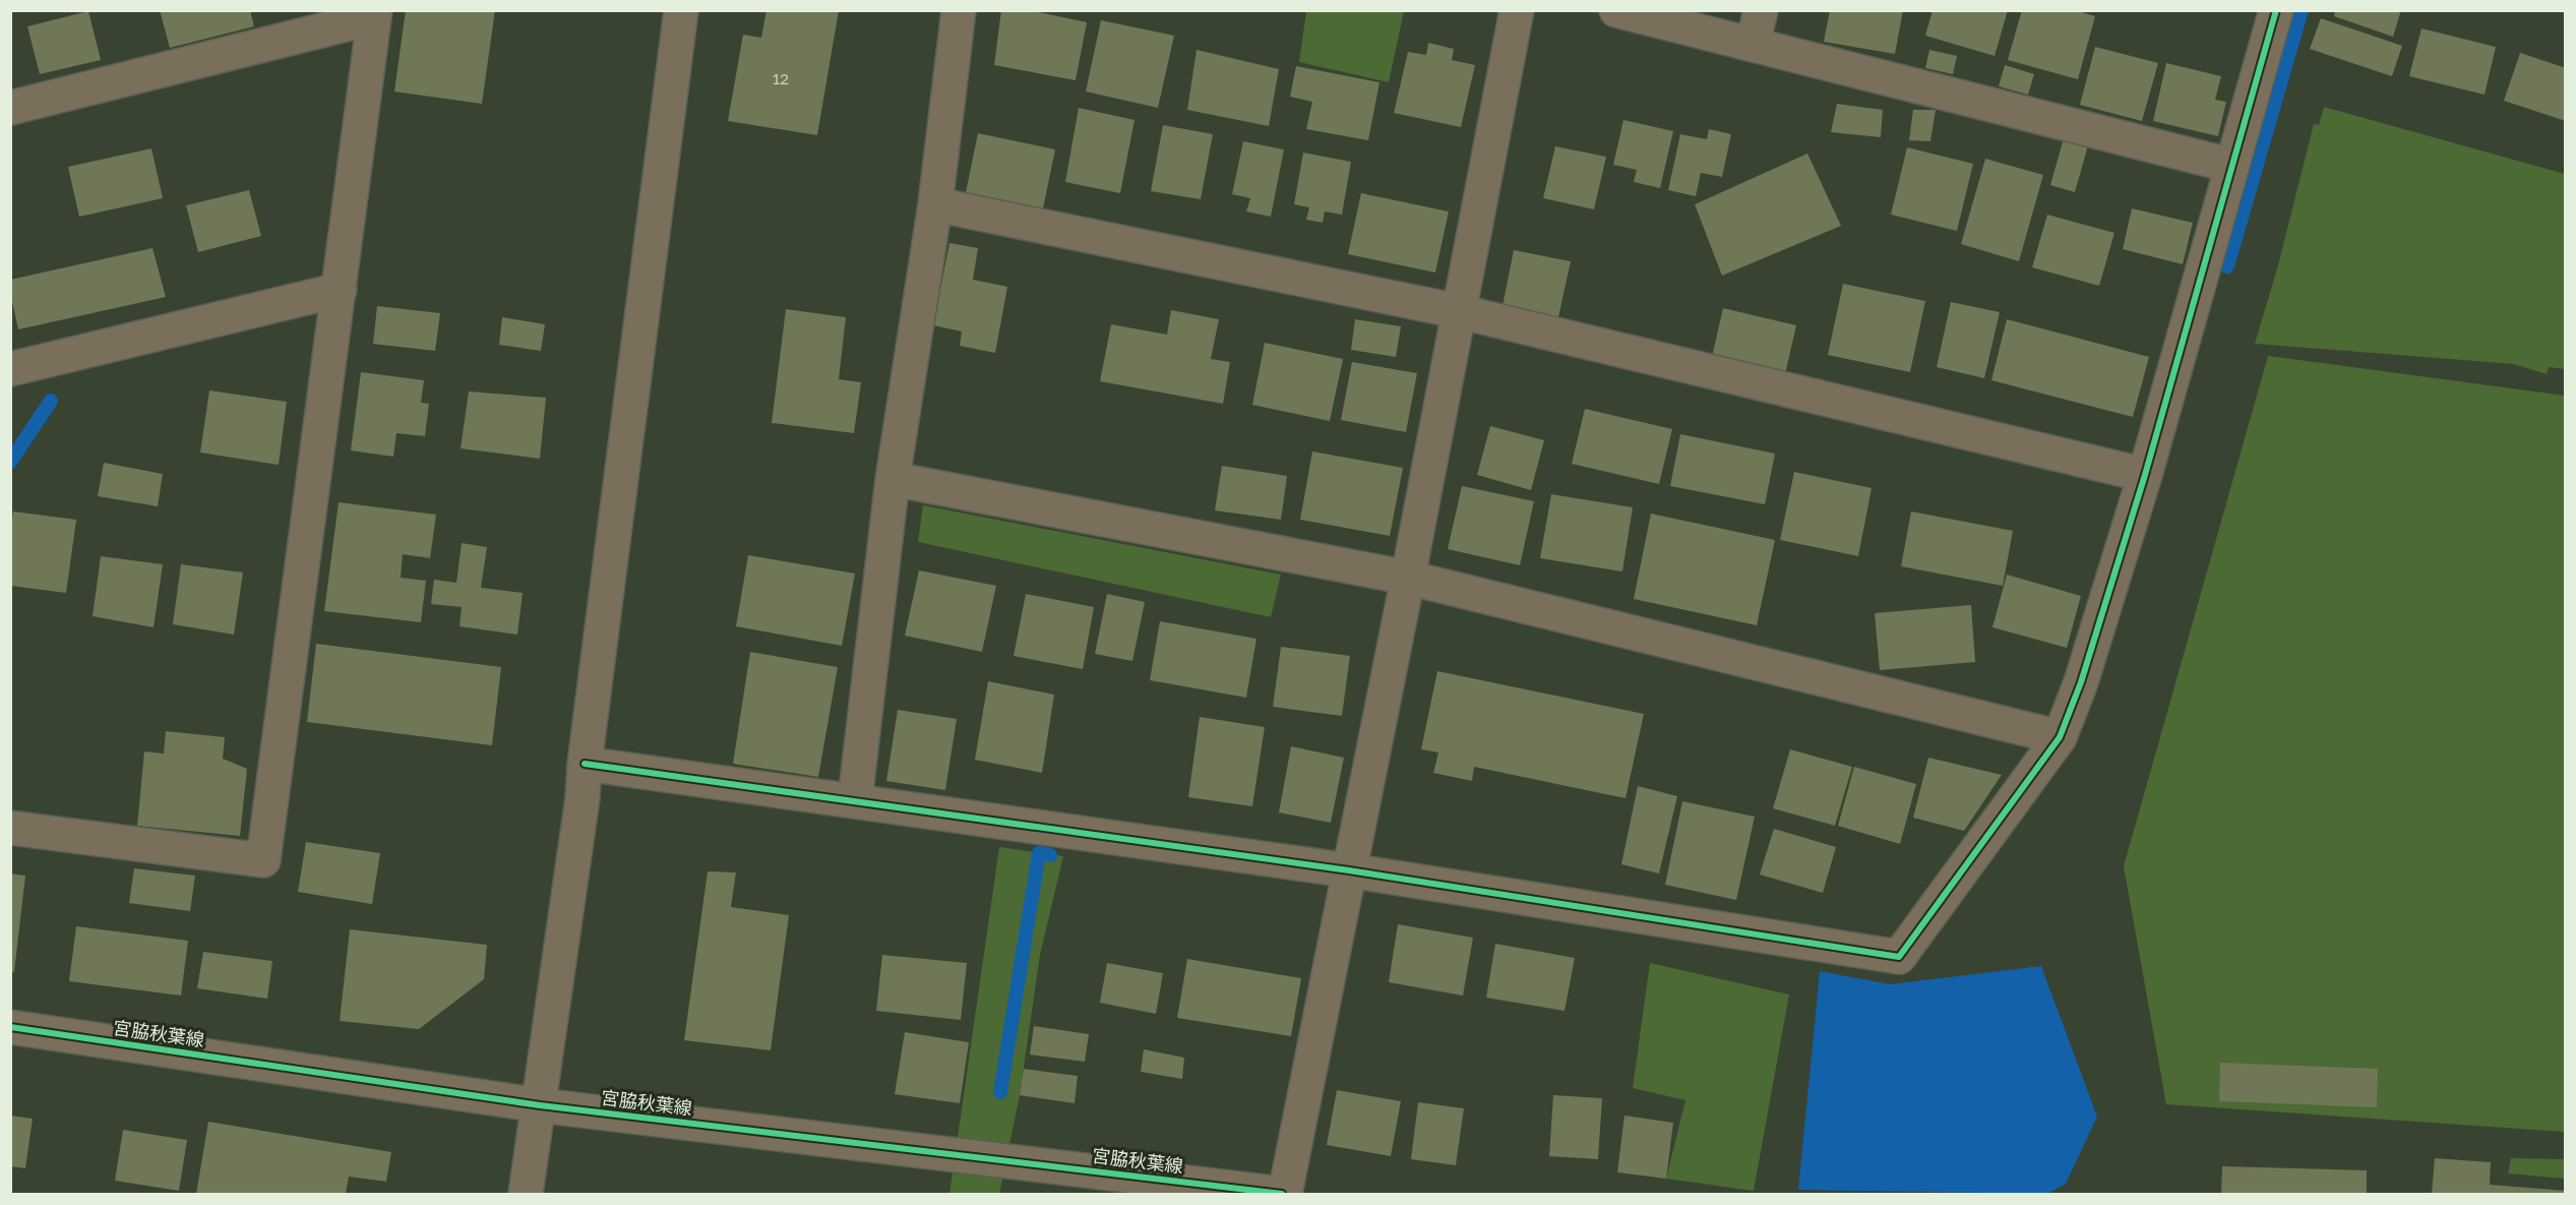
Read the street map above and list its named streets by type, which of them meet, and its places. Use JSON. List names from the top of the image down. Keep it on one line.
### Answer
{"streets":{"street":["宮脇秋葉線"]},"house_numbers":["12"]}
